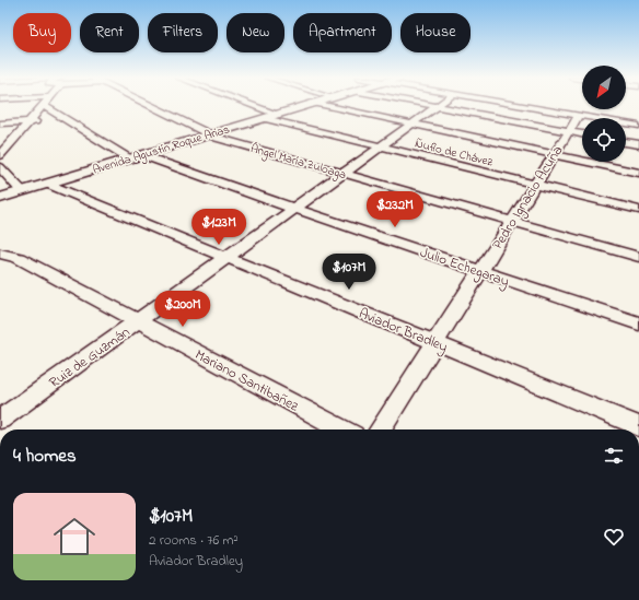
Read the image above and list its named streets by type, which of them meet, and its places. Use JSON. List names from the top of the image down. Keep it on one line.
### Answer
{"streets":{"main road":["Avenida Agustín Roque Arias"],"street":["Ñuflo de Chávez","Ángel María Zuloaga","Pedro Ignacio Acuña","Julio Echegaray","Aviador Bradley","Ruiz de Guzmán","Mariano Santibañez"]},"crossings":[["Avenida Agustín Roque Arias","Ñuflo de Chávez"],["Avenida Agustín Roque Arias","Ángel María Zuloaga"],["Avenida Agustín Roque Arias","Julio Echegaray"],["Avenida Agustín Roque Arias","Aviador Bradley"],["Ñuflo de Chávez","Pedro Ignacio Acuña"],["Ñuflo de Chávez","Ruiz de Guzmán"],["Ángel María Zuloaga","Pedro Ignacio Acuña"],["Ángel María Zuloaga","Ruiz de Guzmán"],["Pedro Ignacio Acuña","Julio Echegaray"],["Pedro Ignacio Acuña","Aviador Bradley"],["Julio Echegaray","Ruiz de Guzmán"],["Aviador Bradley","Ruiz de Guzmán"],["Ruiz de Guzmán","Mariano Santibañez"]],"north":"bottom left","page":{"chip":["Buy","Rent","Filters","New","Apartment","House"],"price":["$232M","$123M","$107M","$200M"],"heading":"4 homes","list":[{"name":"$107M","note":"2 rooms · 76 m² · Aviador Bradley"}]}}
